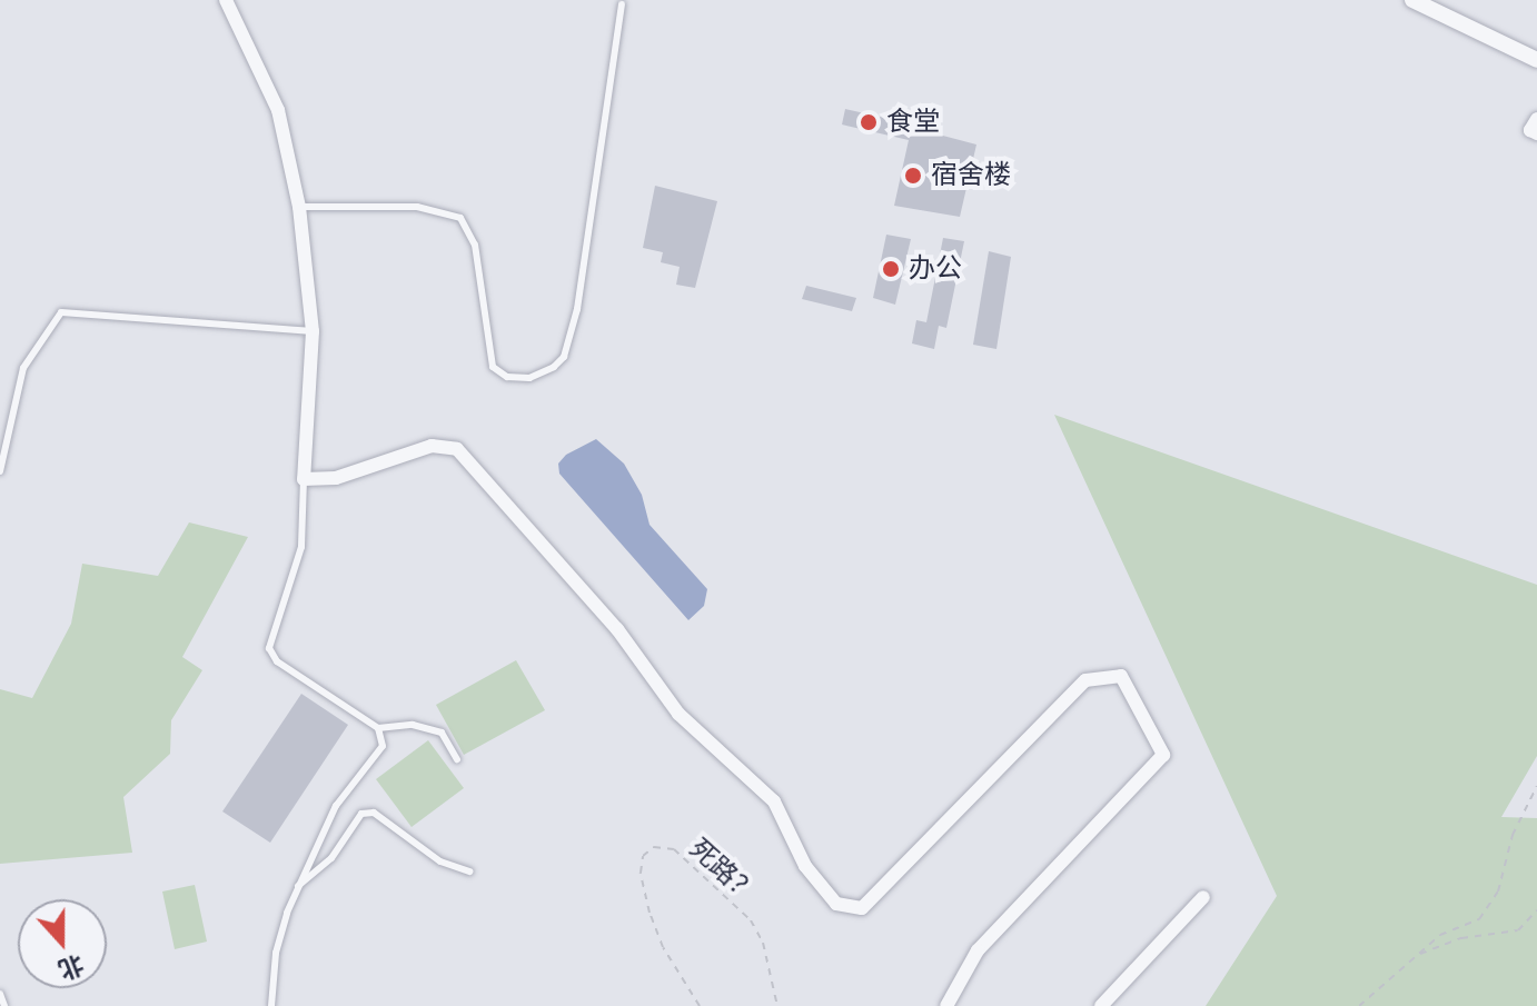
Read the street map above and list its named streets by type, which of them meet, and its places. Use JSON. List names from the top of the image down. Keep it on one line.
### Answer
{"streets":{"path":["死路？"]},"places":["食堂","宿舍楼","办公"],"north":"bottom"}
